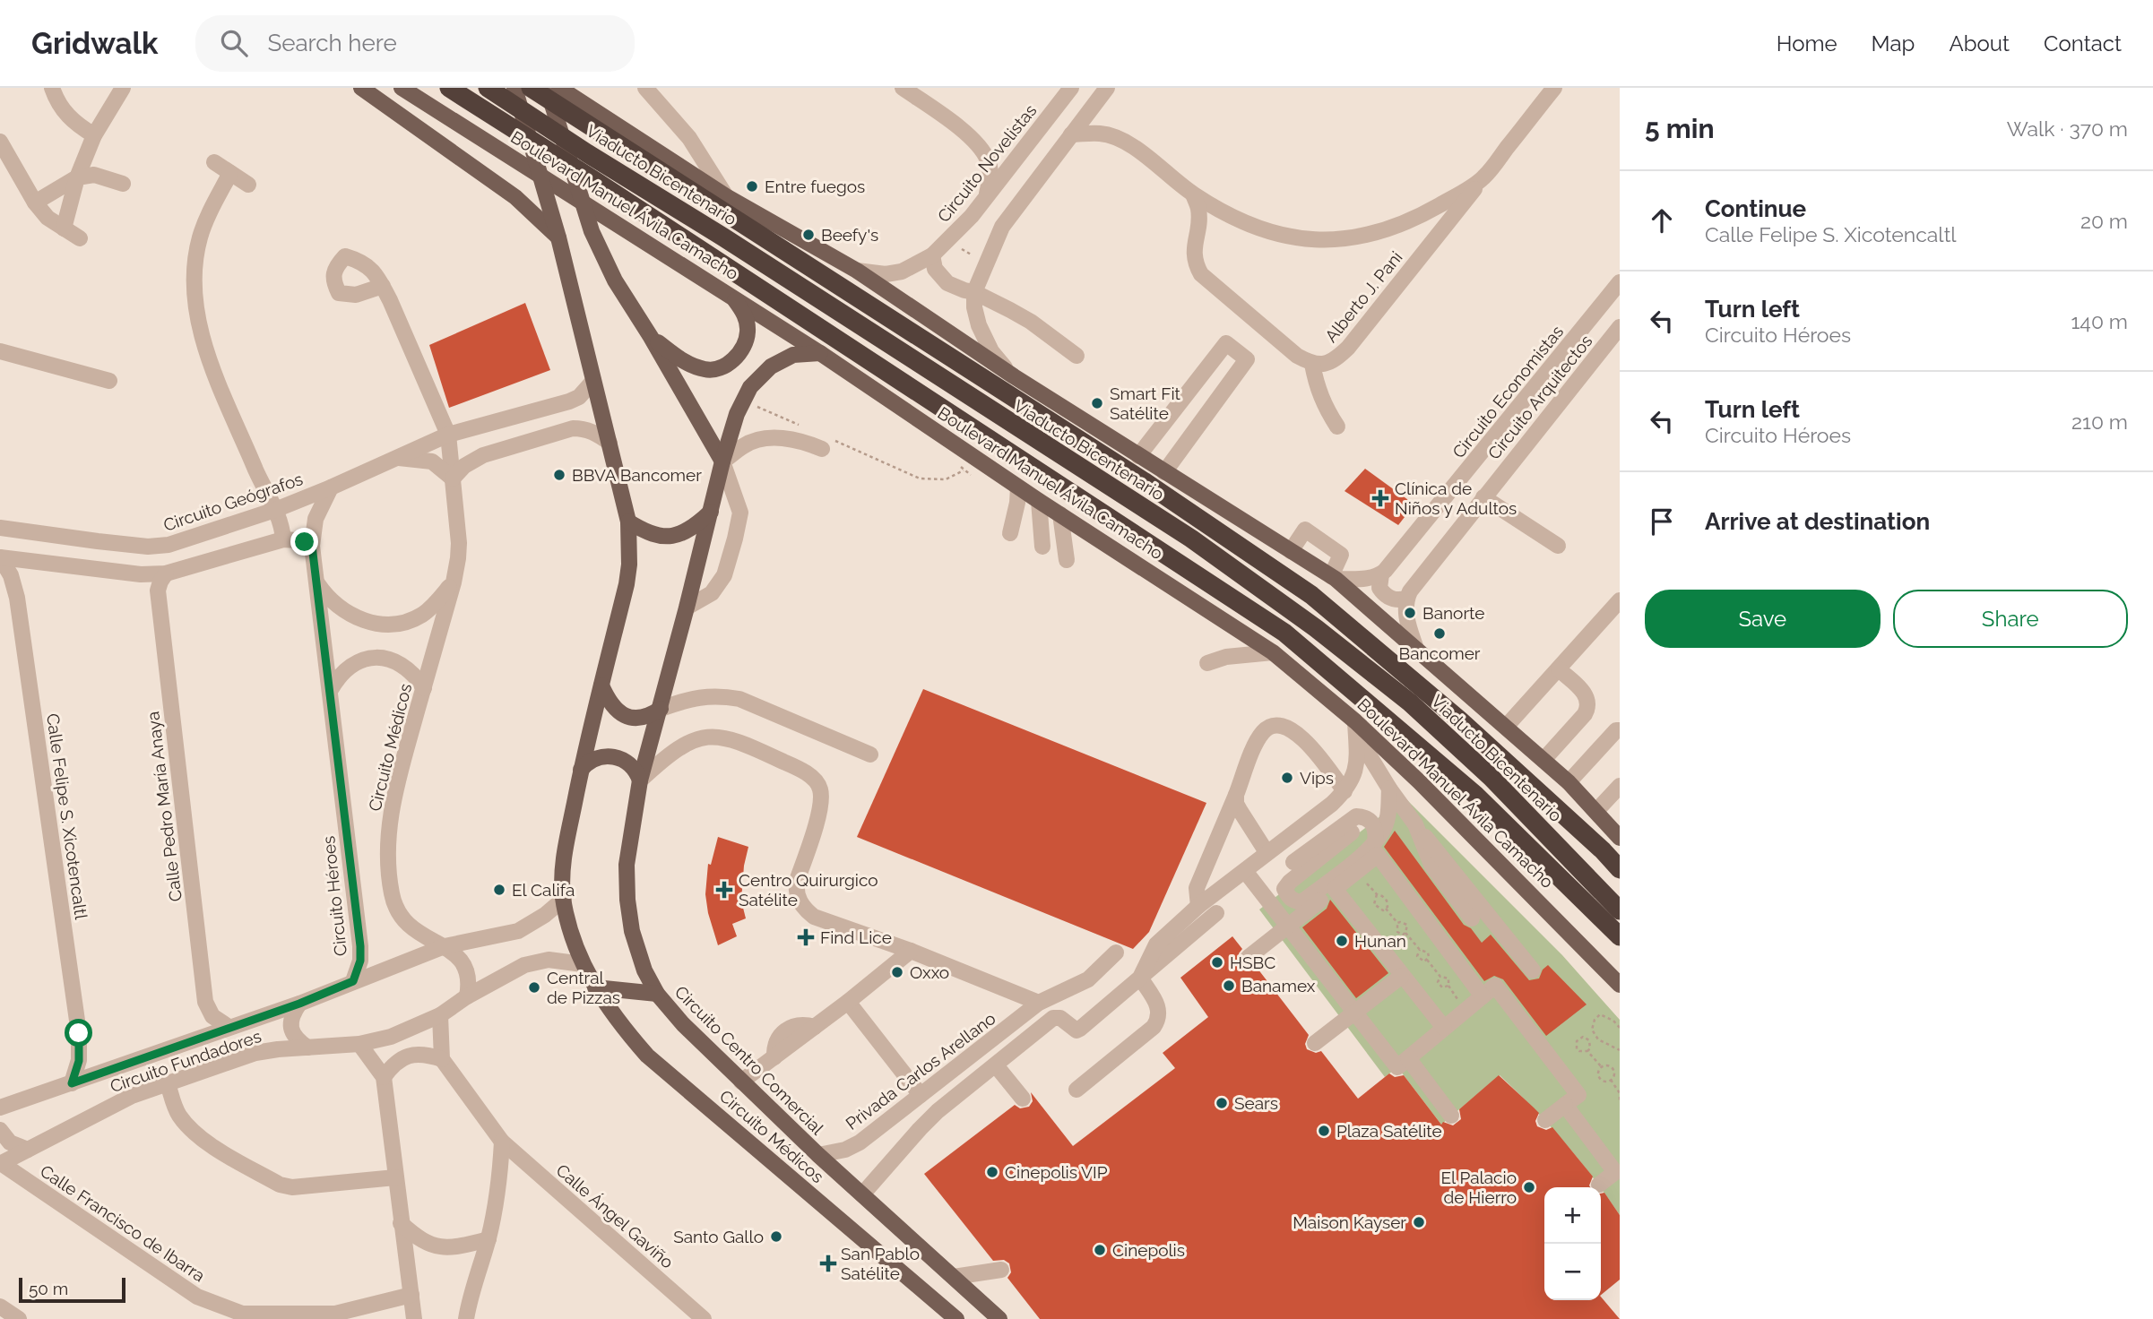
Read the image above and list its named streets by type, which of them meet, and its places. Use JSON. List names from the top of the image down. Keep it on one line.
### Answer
{"streets":{"highway":["Viaducto Bicentenario","Boulevard Manuel Ávila Camacho"],"main road":["Circuito Médicos","Circuito Centro Comercial"],"street":["Circuito Novelistas","Alberto J. Pani","Circuito Economistas","Circuito Arquitectos","Circuito Geógrafos","Calle Pedro María Anaya","Calle Felipe S. Xicotencaltl","Circuito Héroes","Circuito Fundadores","Privada Carlos Arellano","Calle Ángel Gaviño","Calle Francisco de Ibarra"]},"crossings":[["Boulevard Manuel Ávila Camacho","Circuito Centro Comercial"],["Circuito Geógrafos","Circuito Médicos"],["Circuito Geógrafos","Circuito Héroes"],["Circuito Médicos","Circuito Héroes"],["Circuito Centro Comercial","Privada Carlos Arellano"],["Circuito Fundadores","Calle Francisco de Ibarra"]],"places":{"other":["Entre fuegos","Beefy's","Smart Fit Satélite","BBVA Bancomer","Banorte","Bancomer","Vips","El Califa","Hunan","HSBC","Oxxo","Banamex","Central de Pizzas","Sears","Plaza Satélite","Cinepolis VIP","El Palacio de Hierro","Maison Kayser","Santo Gallo","Cinepolis"],"health":["Clínica de Niños y Adultos","Centro Quirurgico Satélite","Find Lice","San Pablo Satélite"]},"scale_bar":"50 m","page":{"header":"Gridwalk","search":"Search here","nav":["Home","Map","About","Contact"],"heading":["5 min","Walk · 370 m"],"list":[["Continue","Calle Felipe S. Xicotencaltl","20 m"],["Turn left","Circuito Héroes","140 m"],["Turn left","Circuito Héroes","210 m"],"Arrive at destination"],"buttons":["Save","Share"],"map_buttons":["+","−"],"scale":"50 m"}}
